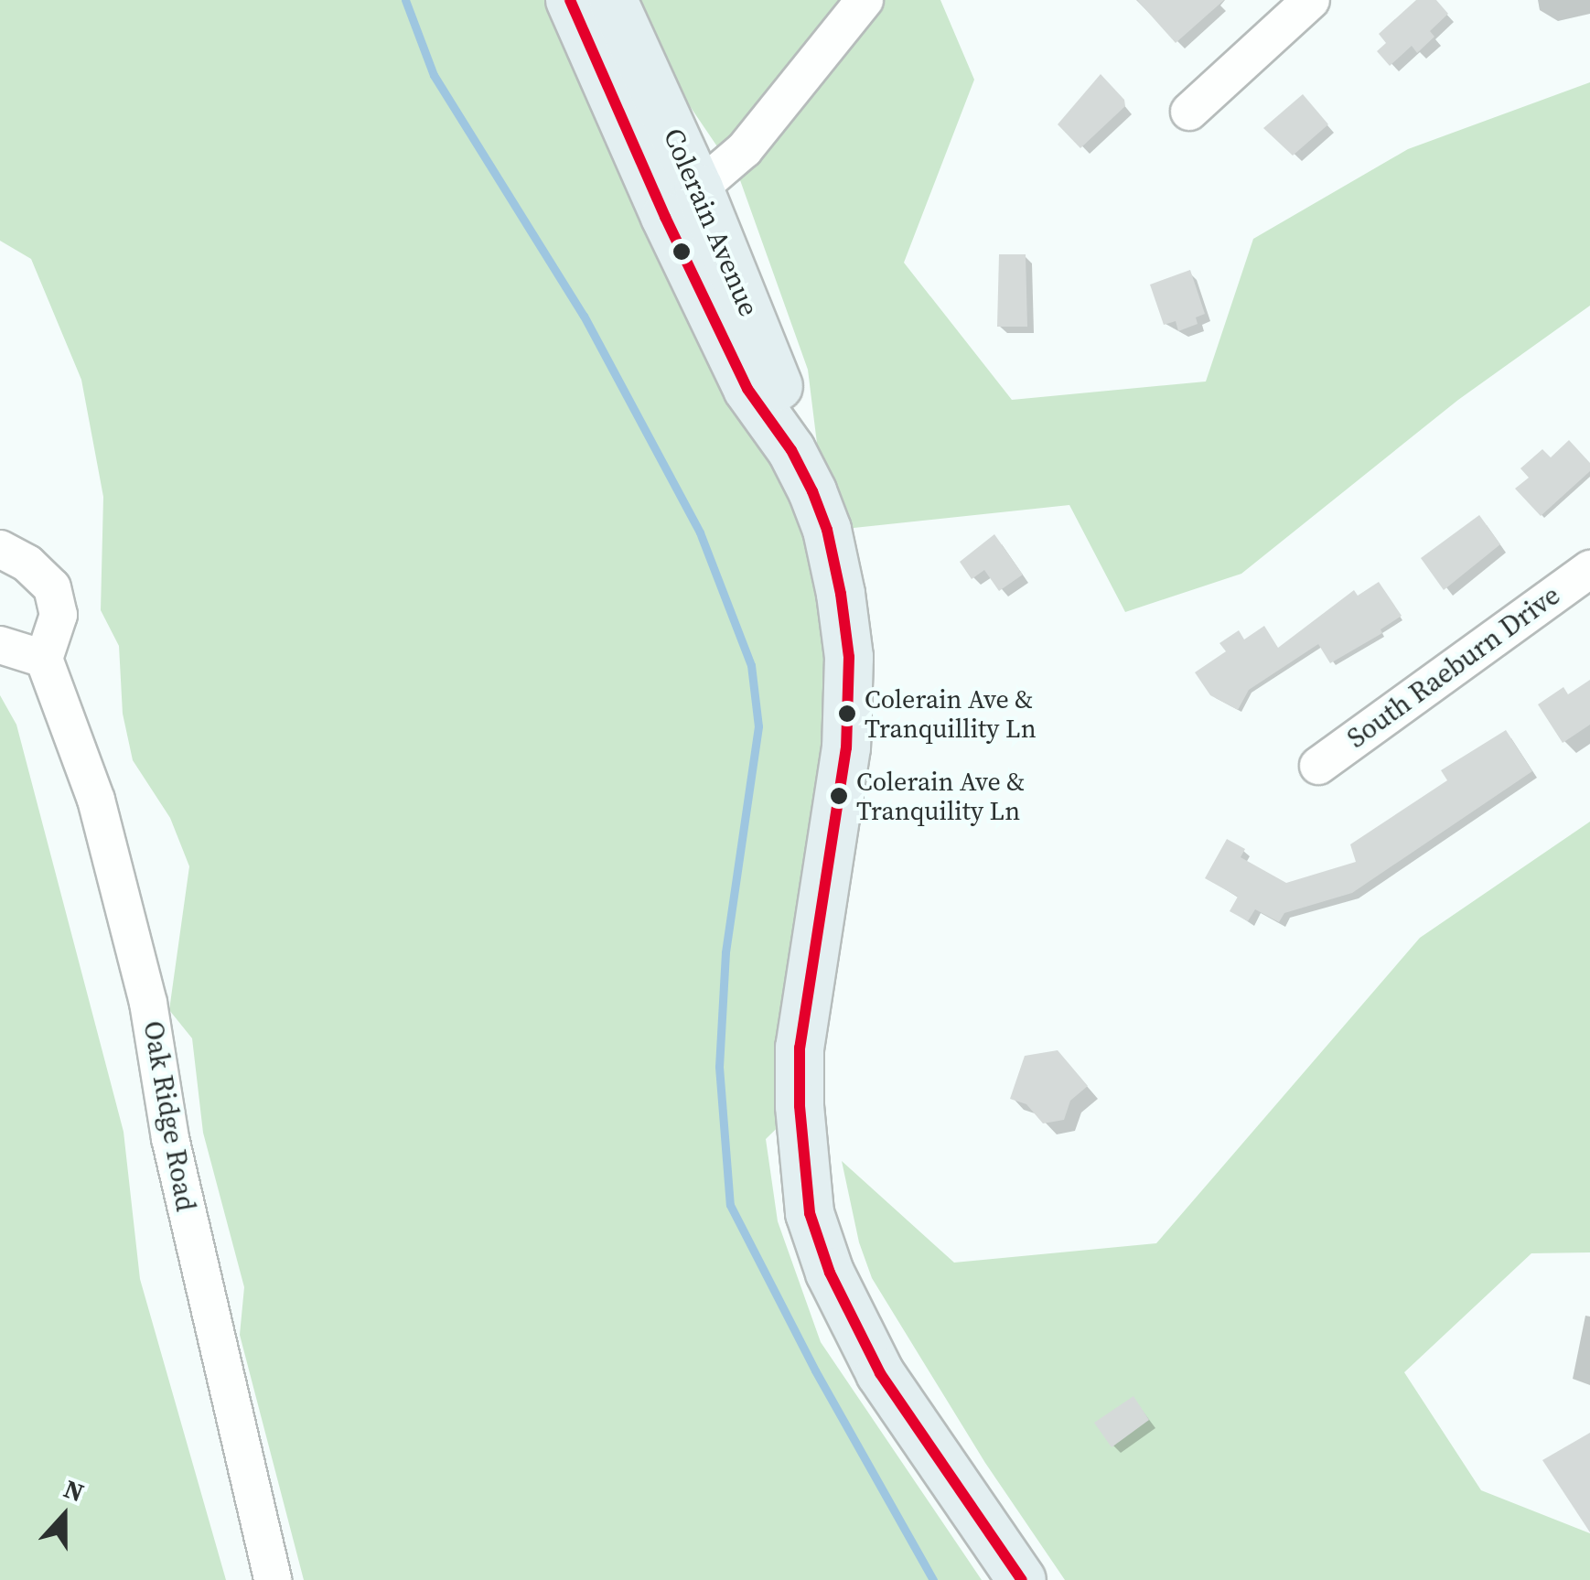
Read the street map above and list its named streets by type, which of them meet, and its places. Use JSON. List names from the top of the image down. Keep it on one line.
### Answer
{"streets":{"main road":["Colerain Avenue"],"street":["South Raeburn Drive","Oak Ridge Road"]},"places":["Colerain Ave & Tranquillity Ln","Colerain Ave & Tranquility Ln"],"north":"top"}
